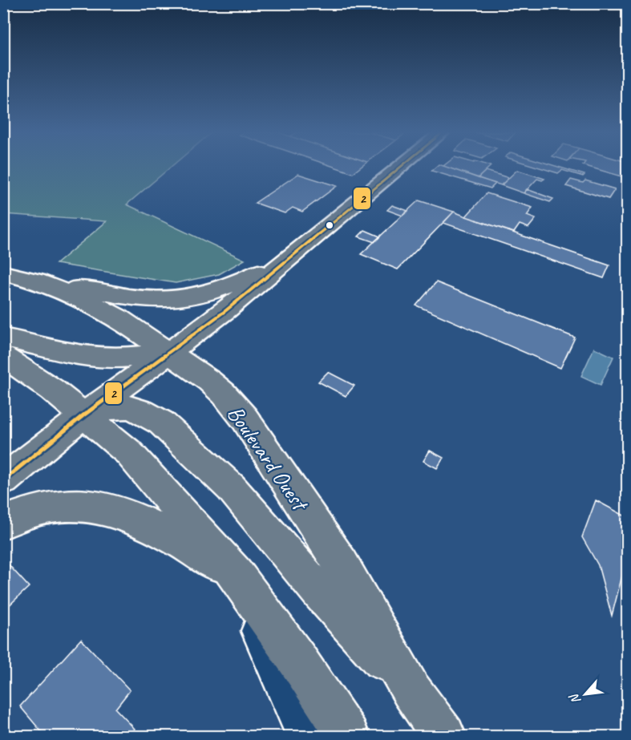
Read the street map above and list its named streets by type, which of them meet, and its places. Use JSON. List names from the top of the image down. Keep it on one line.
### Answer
{"streets":{"main road":["Boulevard Ouest"]},"lines":["transit line 2"],"north":"bottom left"}
